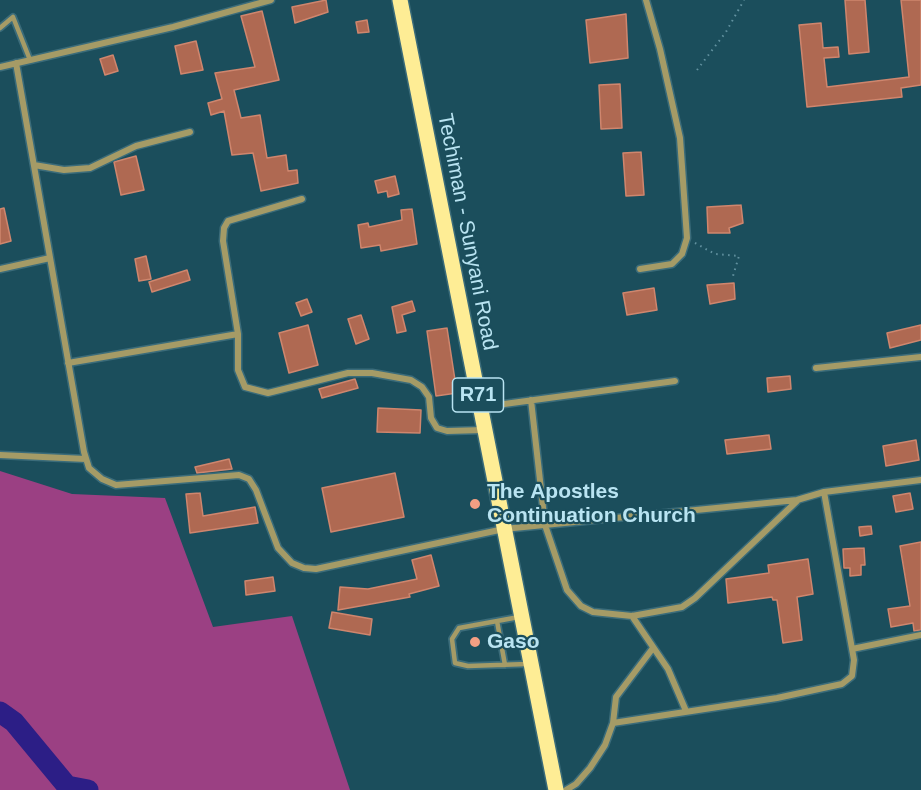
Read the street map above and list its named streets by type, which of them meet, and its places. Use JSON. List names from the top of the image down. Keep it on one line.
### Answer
{"streets":{"main road":["Techiman - Sunyani Road","R71"]},"places":["The Apostles Continuation Church","Gaso"]}
